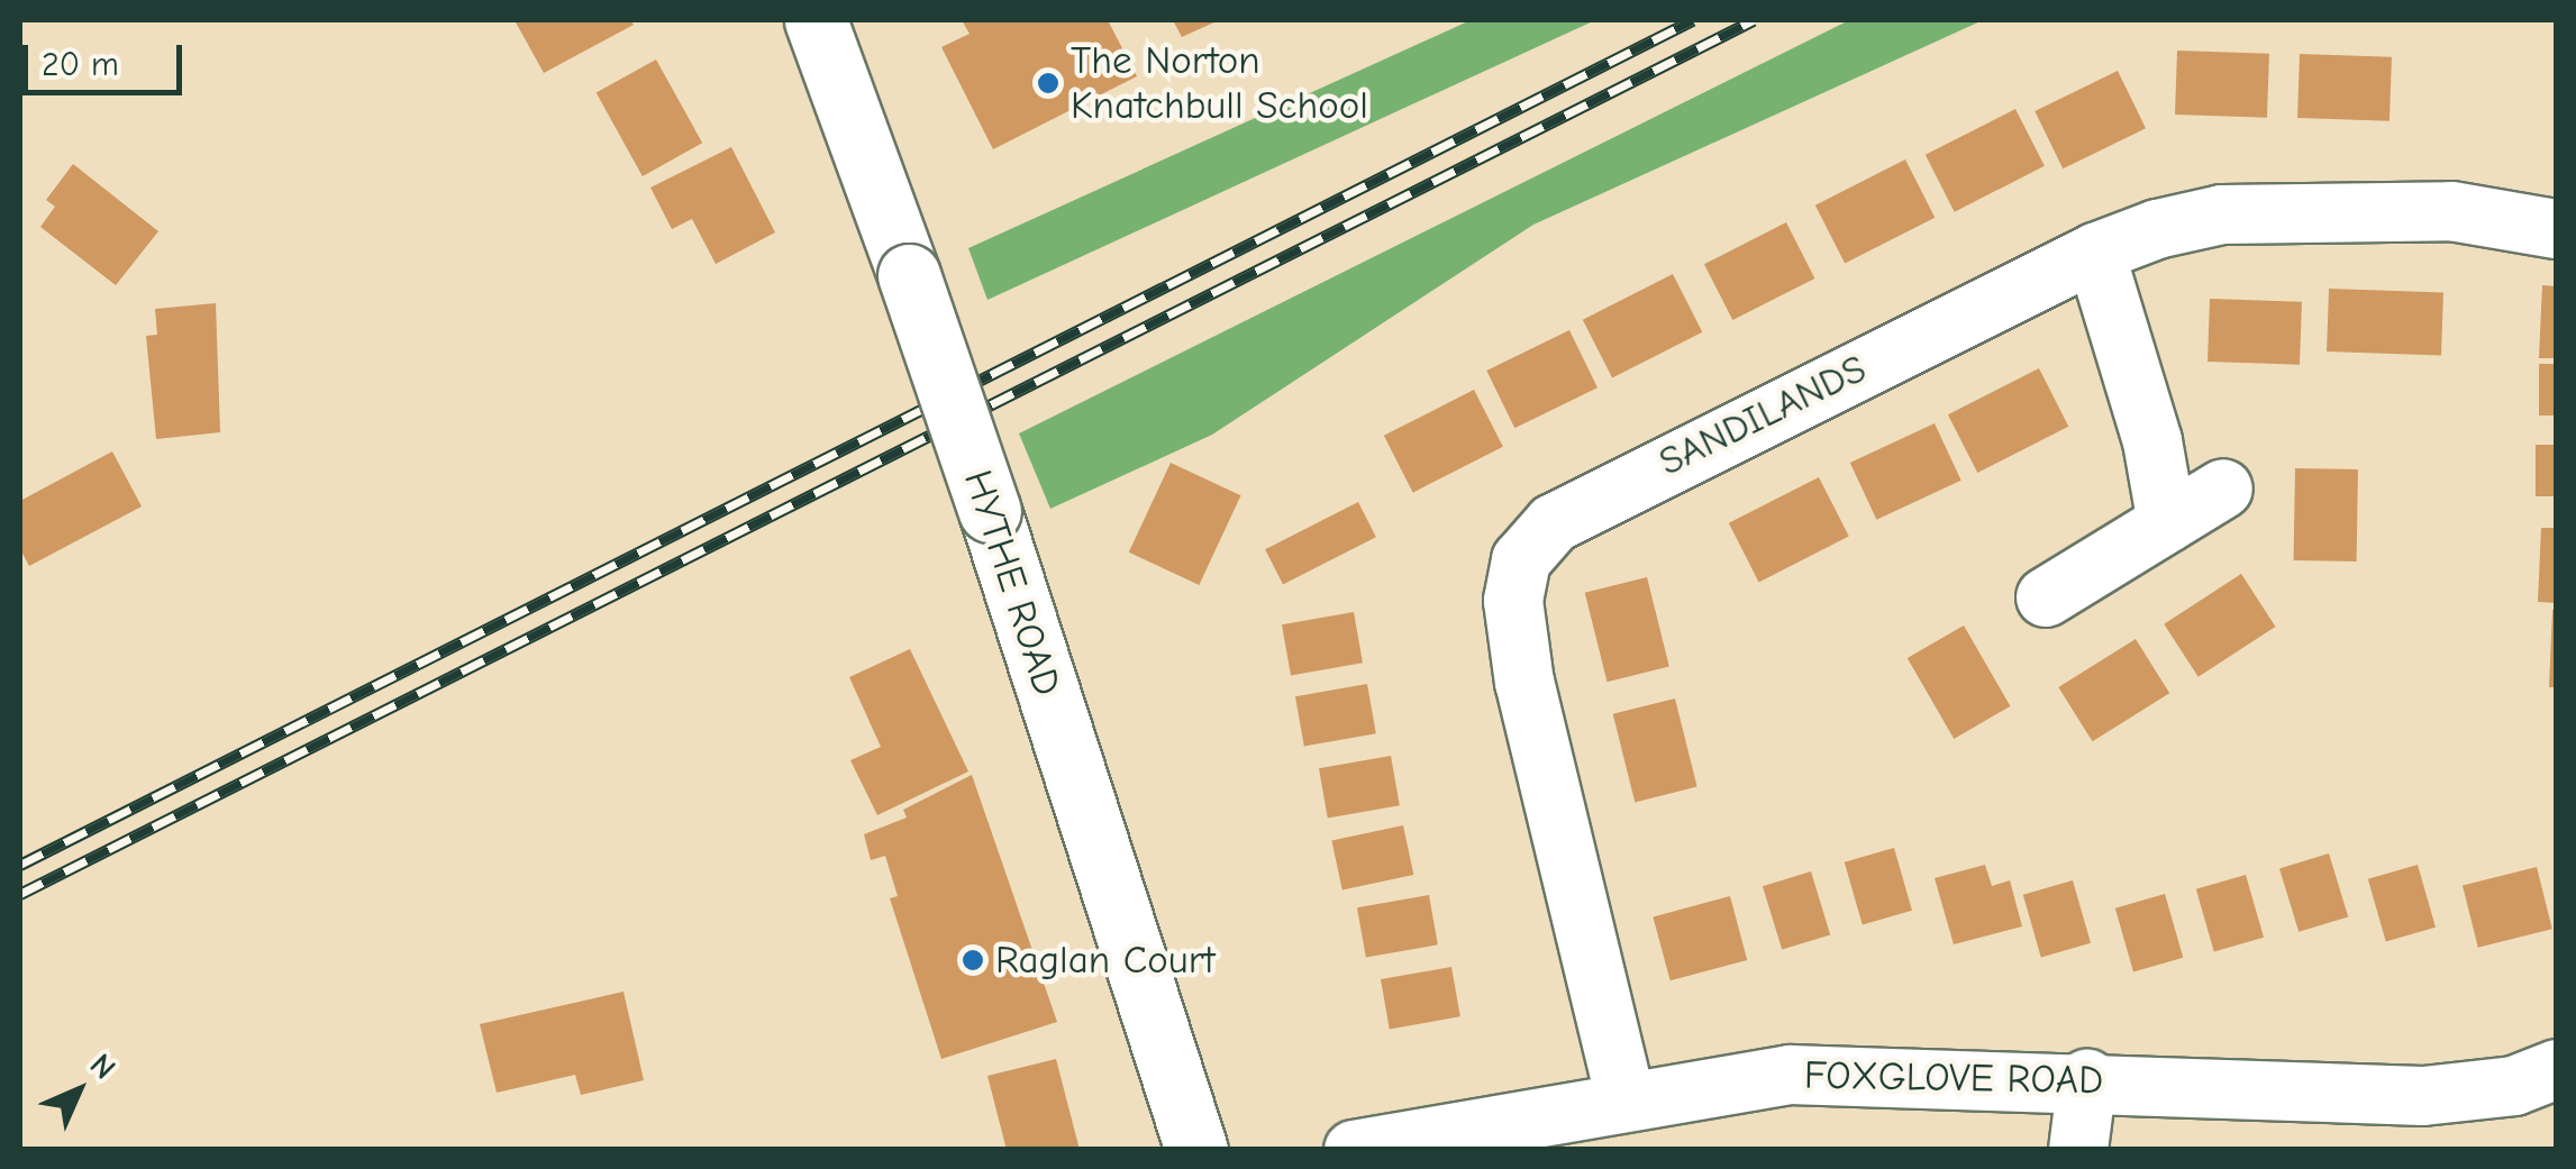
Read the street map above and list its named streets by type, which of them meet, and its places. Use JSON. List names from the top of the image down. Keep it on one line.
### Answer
{"streets":{"main road":["HYTHE ROAD"],"street":["SANDILANDS","FOXGLOVE ROAD"]},"crossings":[["SANDILANDS","FOXGLOVE ROAD"]],"places":["The Norton Knatchbull School","Raglan Court"],"scale_bar":"20 m","north":"top right"}
